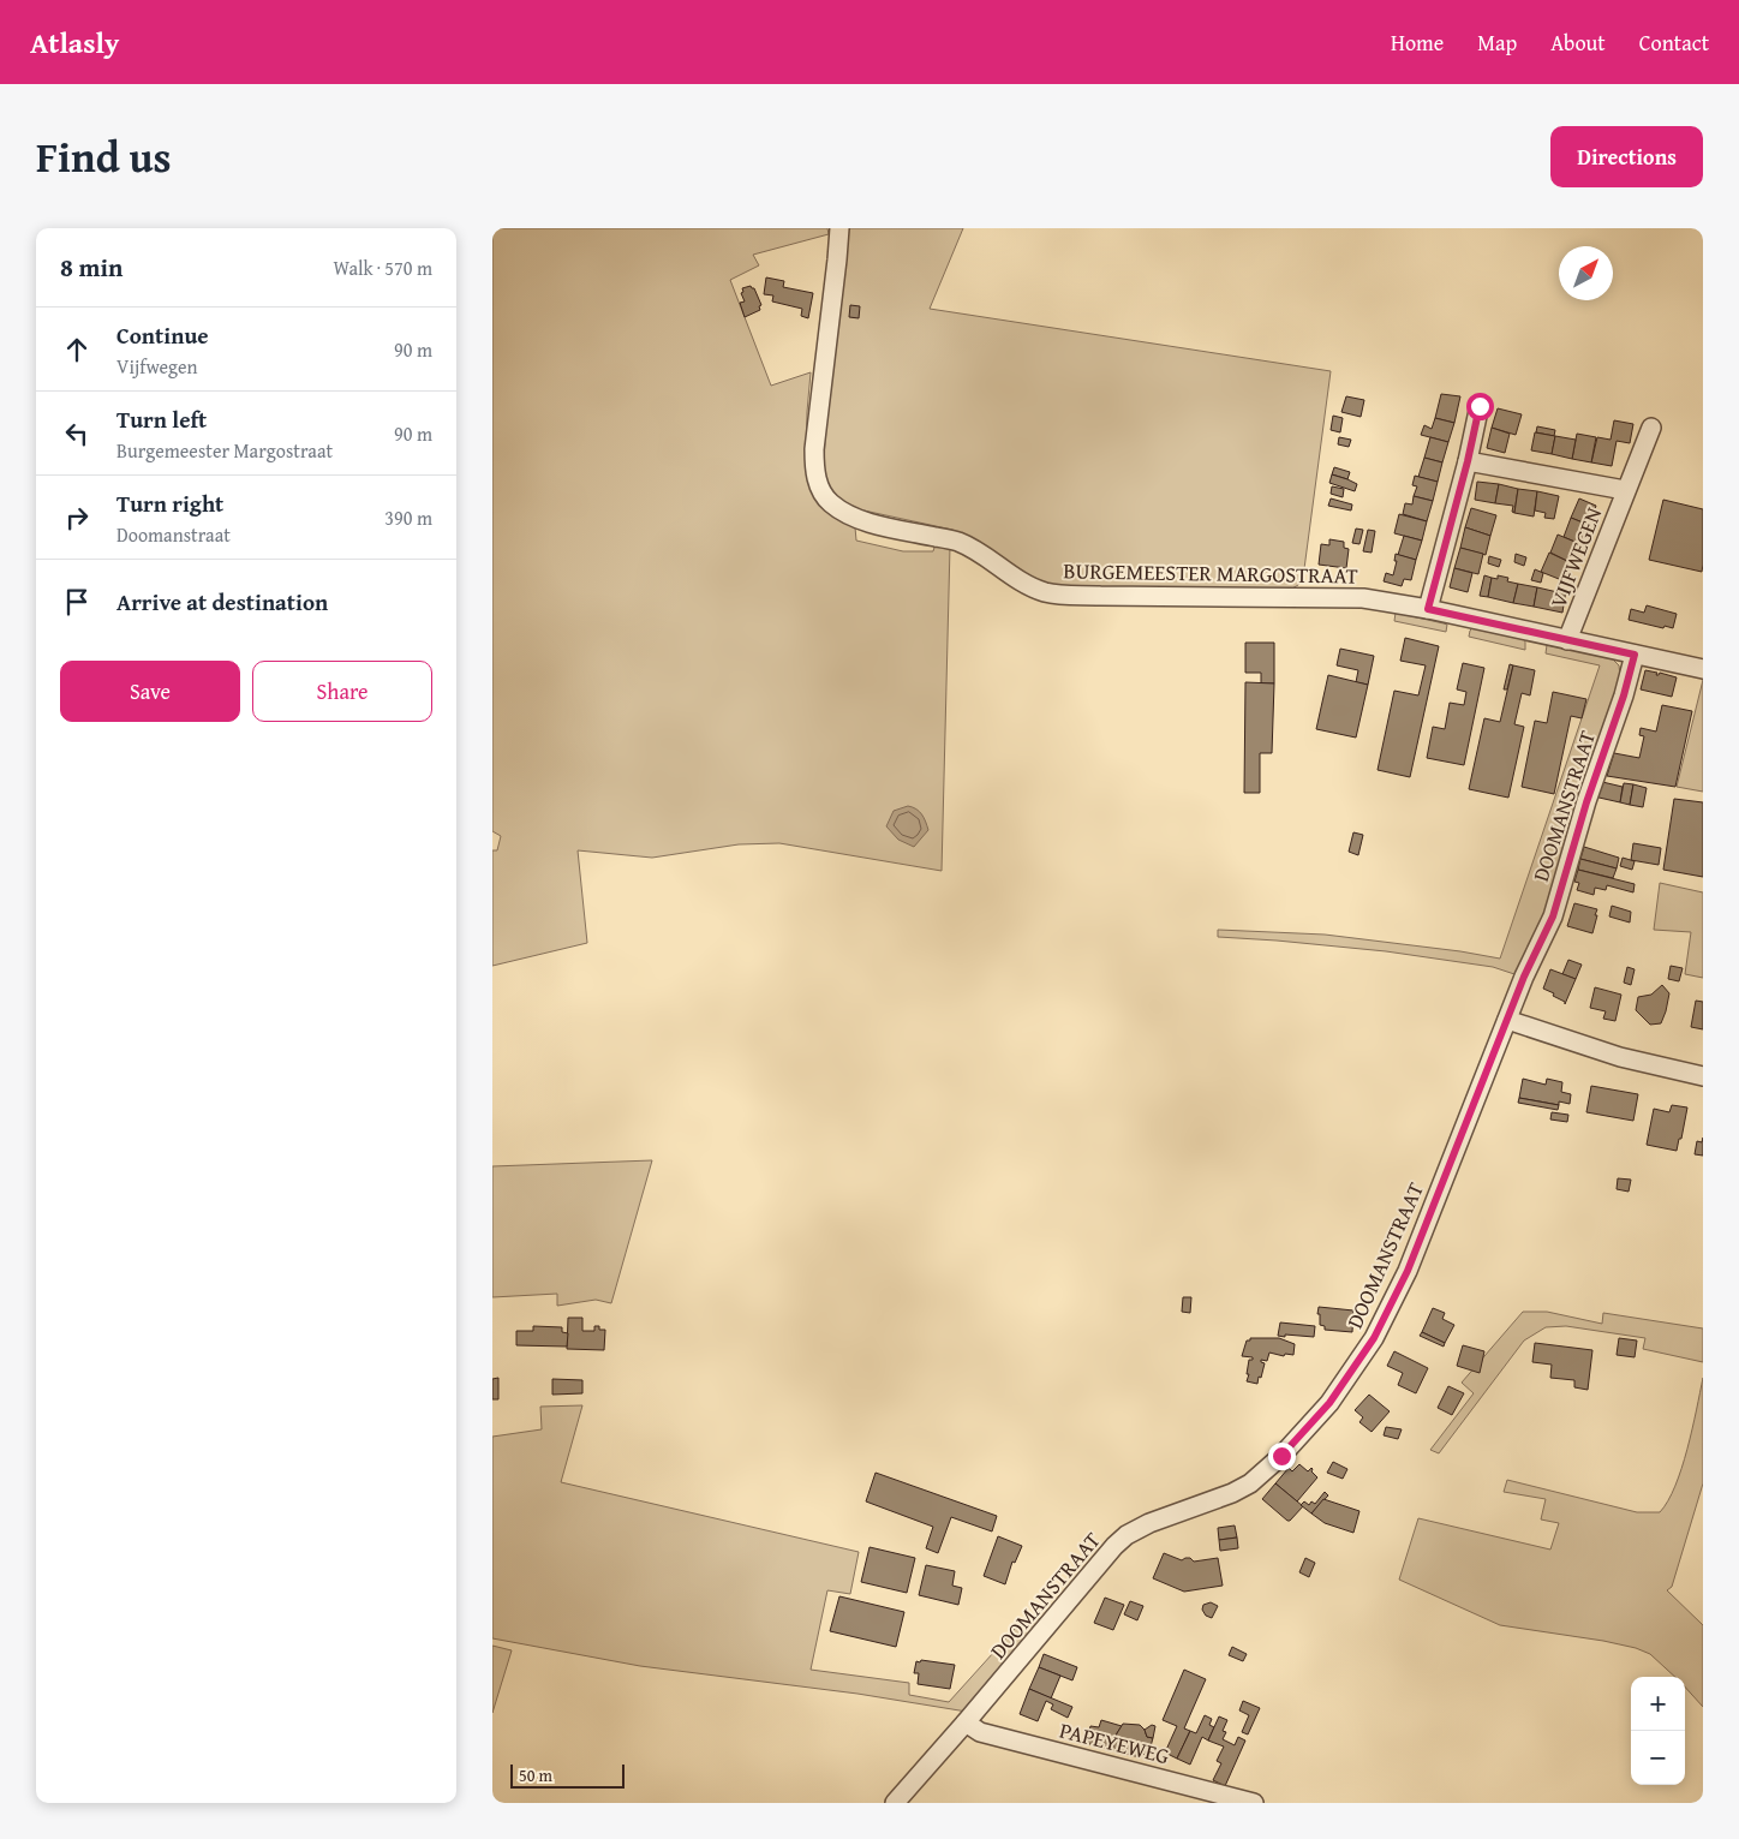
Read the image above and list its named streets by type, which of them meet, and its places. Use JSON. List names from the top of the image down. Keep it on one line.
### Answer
{"streets":{"street":["VIJFWEGEN","BURGEMEESTER MARGOSTRAAT","DOOMANSTRAAT","PAPEYEWEG"]},"crossings":[["VIJFWEGEN","BURGEMEESTER MARGOSTRAAT"],["BURGEMEESTER MARGOSTRAAT","DOOMANSTRAAT"],["DOOMANSTRAAT","PAPEYEWEG"]],"scale_bar":"50 m","north":"top right","page":{"header":"Atlasly","nav":["Home","Map","About","Contact"],"title":"Find us","buttons":["Directions",["Save","Share"]],"heading":["8 min","Walk · 570 m"],"list":[["Continue","Vijfwegen","90 m"],["Turn left","Burgemeester Margostraat","90 m"],["Turn right","Doomanstraat","390 m"],"Arrive at destination"],"map_buttons":["+","−"],"scale":"50 m"}}
